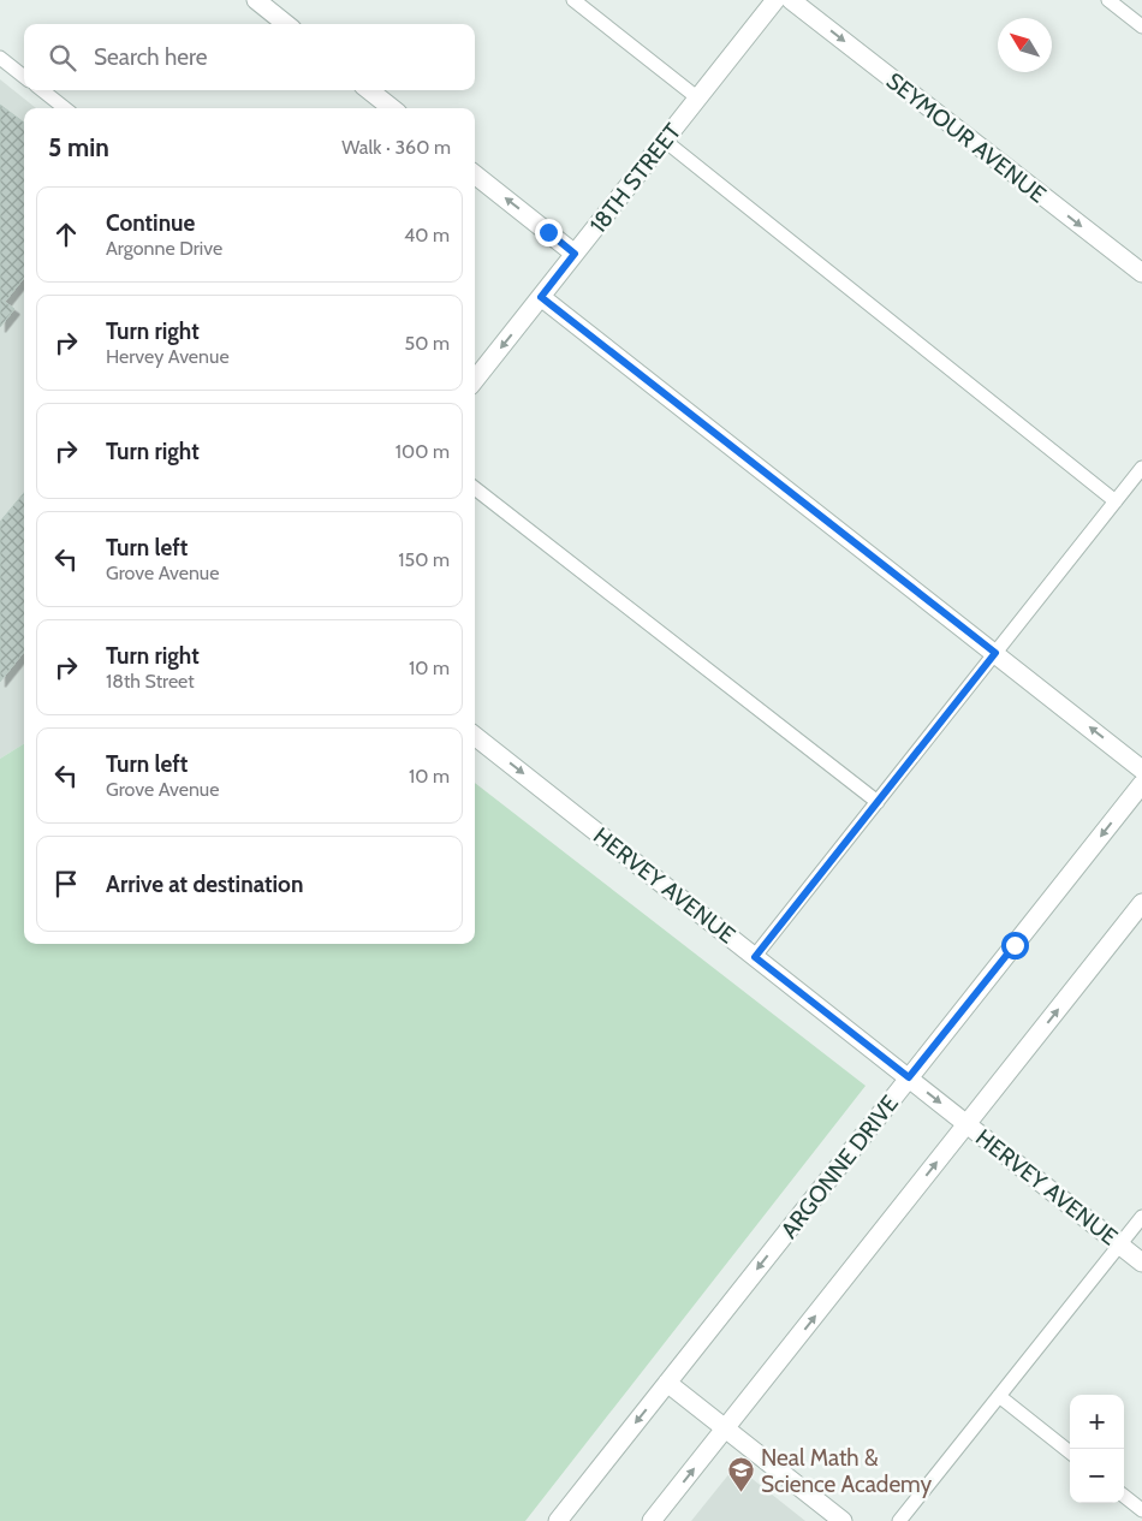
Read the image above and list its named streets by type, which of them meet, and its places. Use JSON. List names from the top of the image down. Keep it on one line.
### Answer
{"streets":{"street":["SEYMOUR AVENUE","18TH STREET","HERVEY AVENUE","ARGONNE DRIVE"]},"crossings":[["HERVEY AVENUE","ARGONNE DRIVE"]],"one_way":["SEYMOUR AVENUE","HERVEY AVENUE"],"places":{"school or university":["Neal Math & Science Academy"]},"north":"top left","page":{"search":"Search here","heading":["5 min","Walk · 360 m"],"list":[["Continue","Argonne Drive","40 m"],["Turn right","Hervey Avenue","50 m"],["Turn right","100 m"],["Turn left","Grove Avenue","150 m"],["Turn right","18th Street","10 m"],["Turn left","Grove Avenue","10 m"],"Arrive at destination"],"map_buttons":["+","−"]}}
